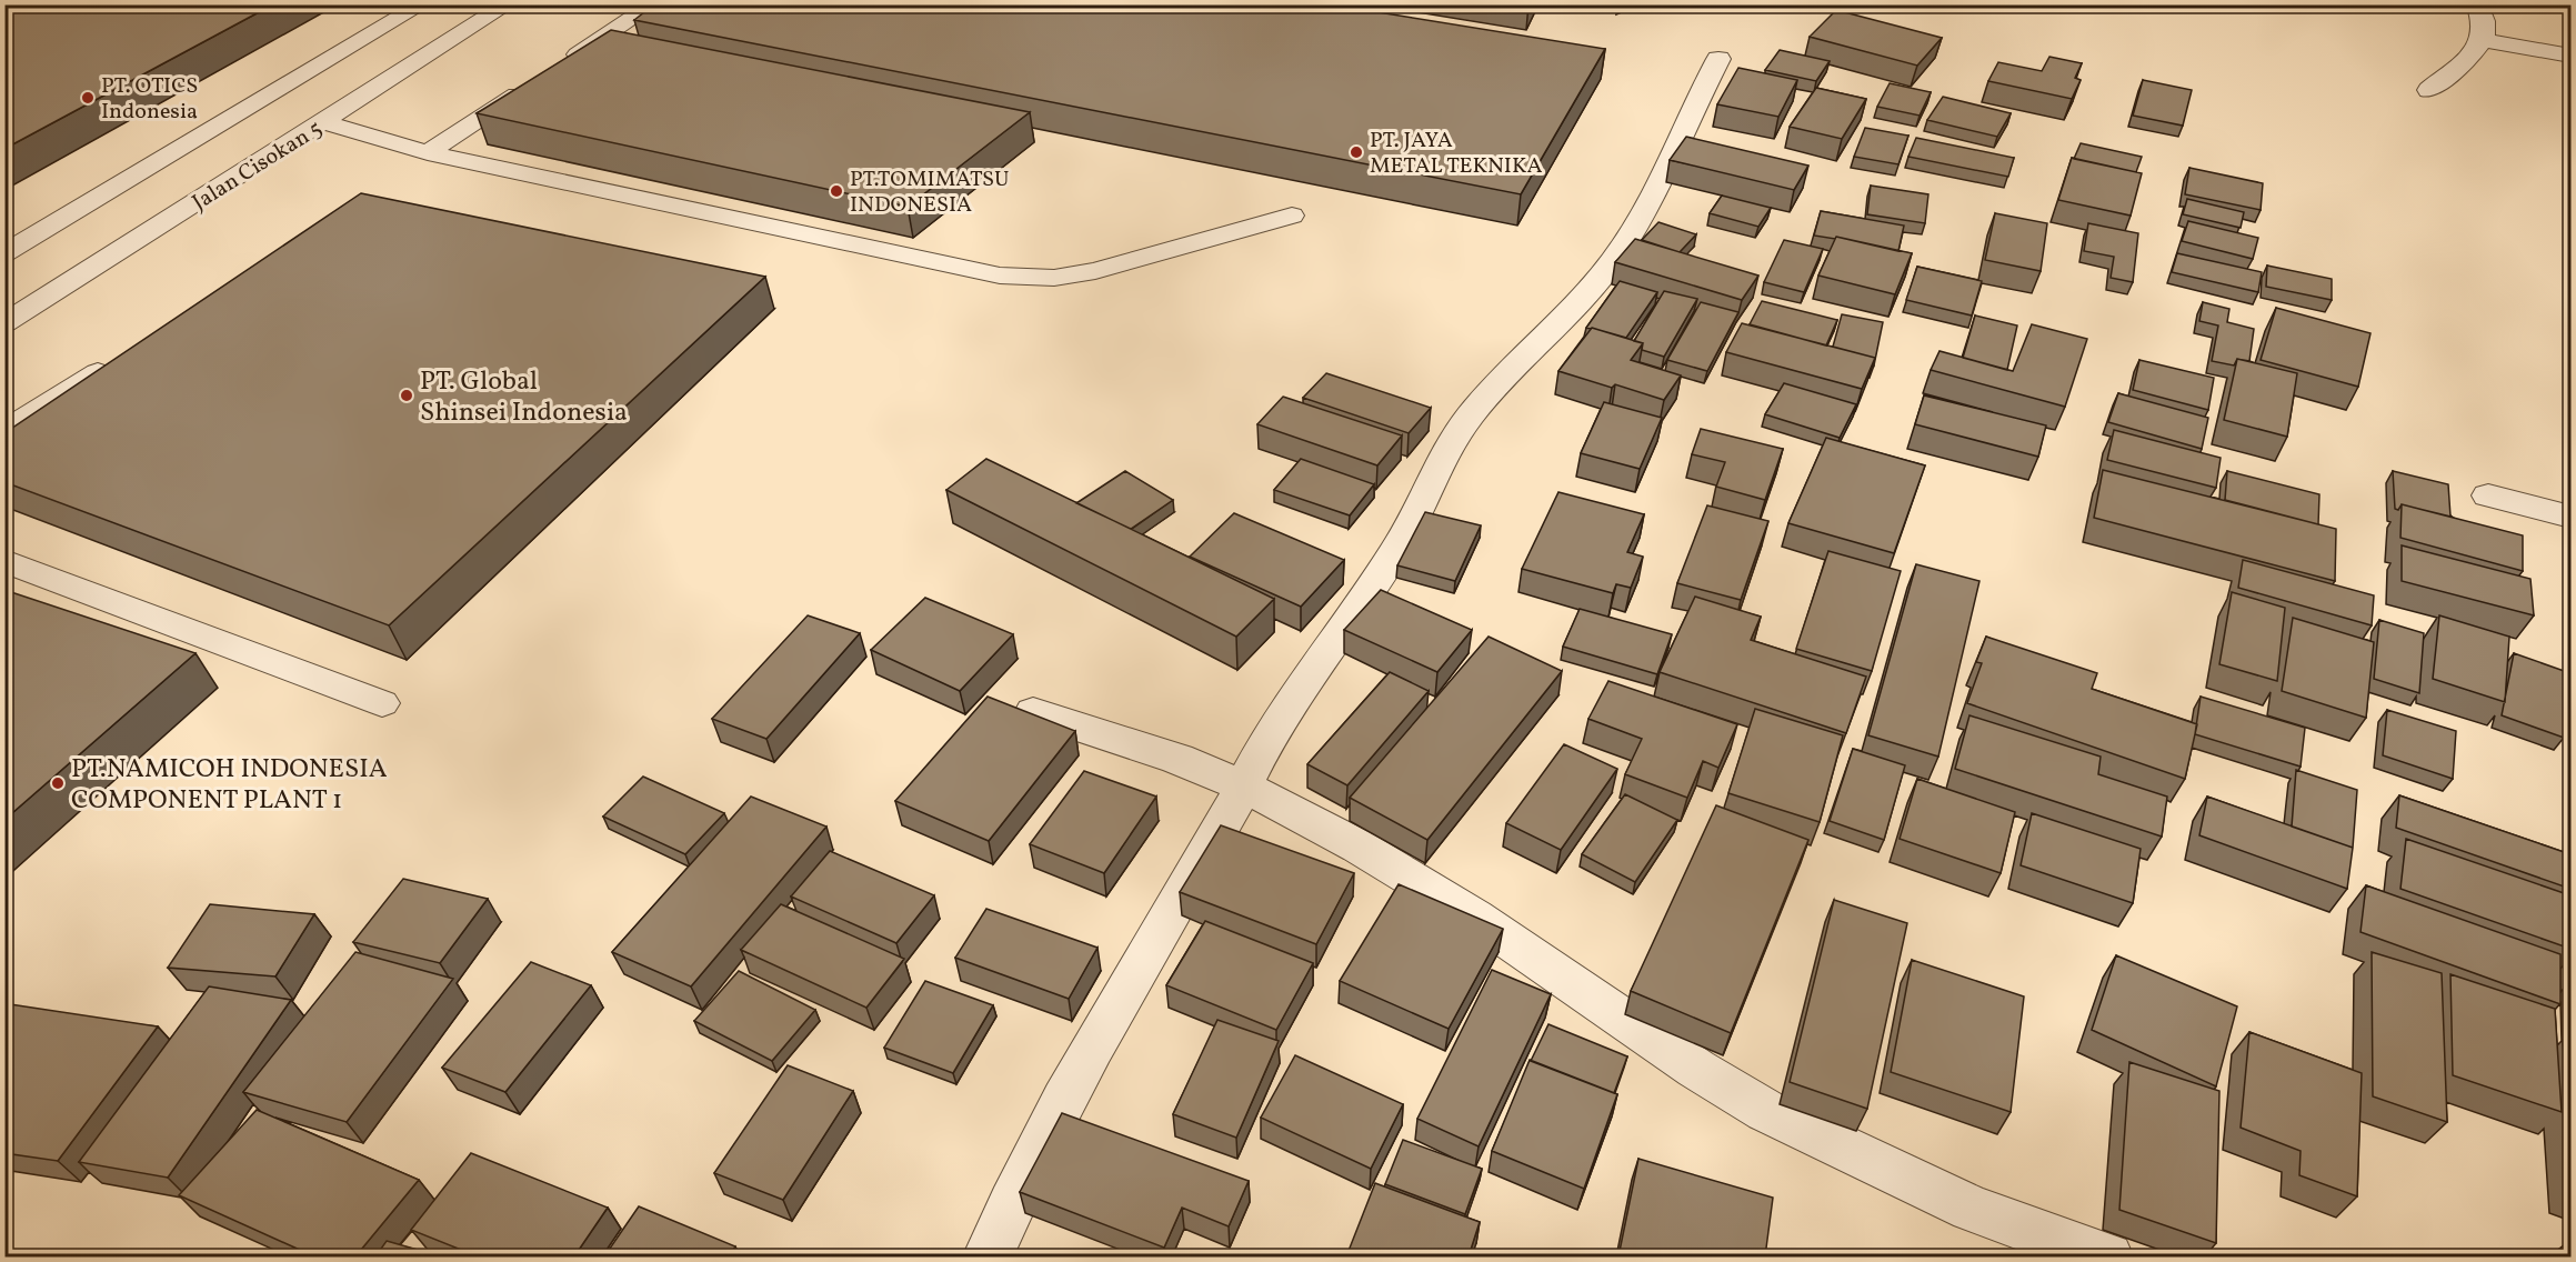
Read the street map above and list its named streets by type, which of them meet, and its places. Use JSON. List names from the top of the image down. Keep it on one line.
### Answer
{"streets":{"lane":["Jalan Cisokan 5"]},"places":["PT. OTICS Indonesia","PT. JAYA METAL TEKNIKA","PT.TOMIMATSU INDONESIA","PT. Global Shinsei Indonesia","PT.NAMICOH INDONESIA COMPONENT PLANT 1"]}
